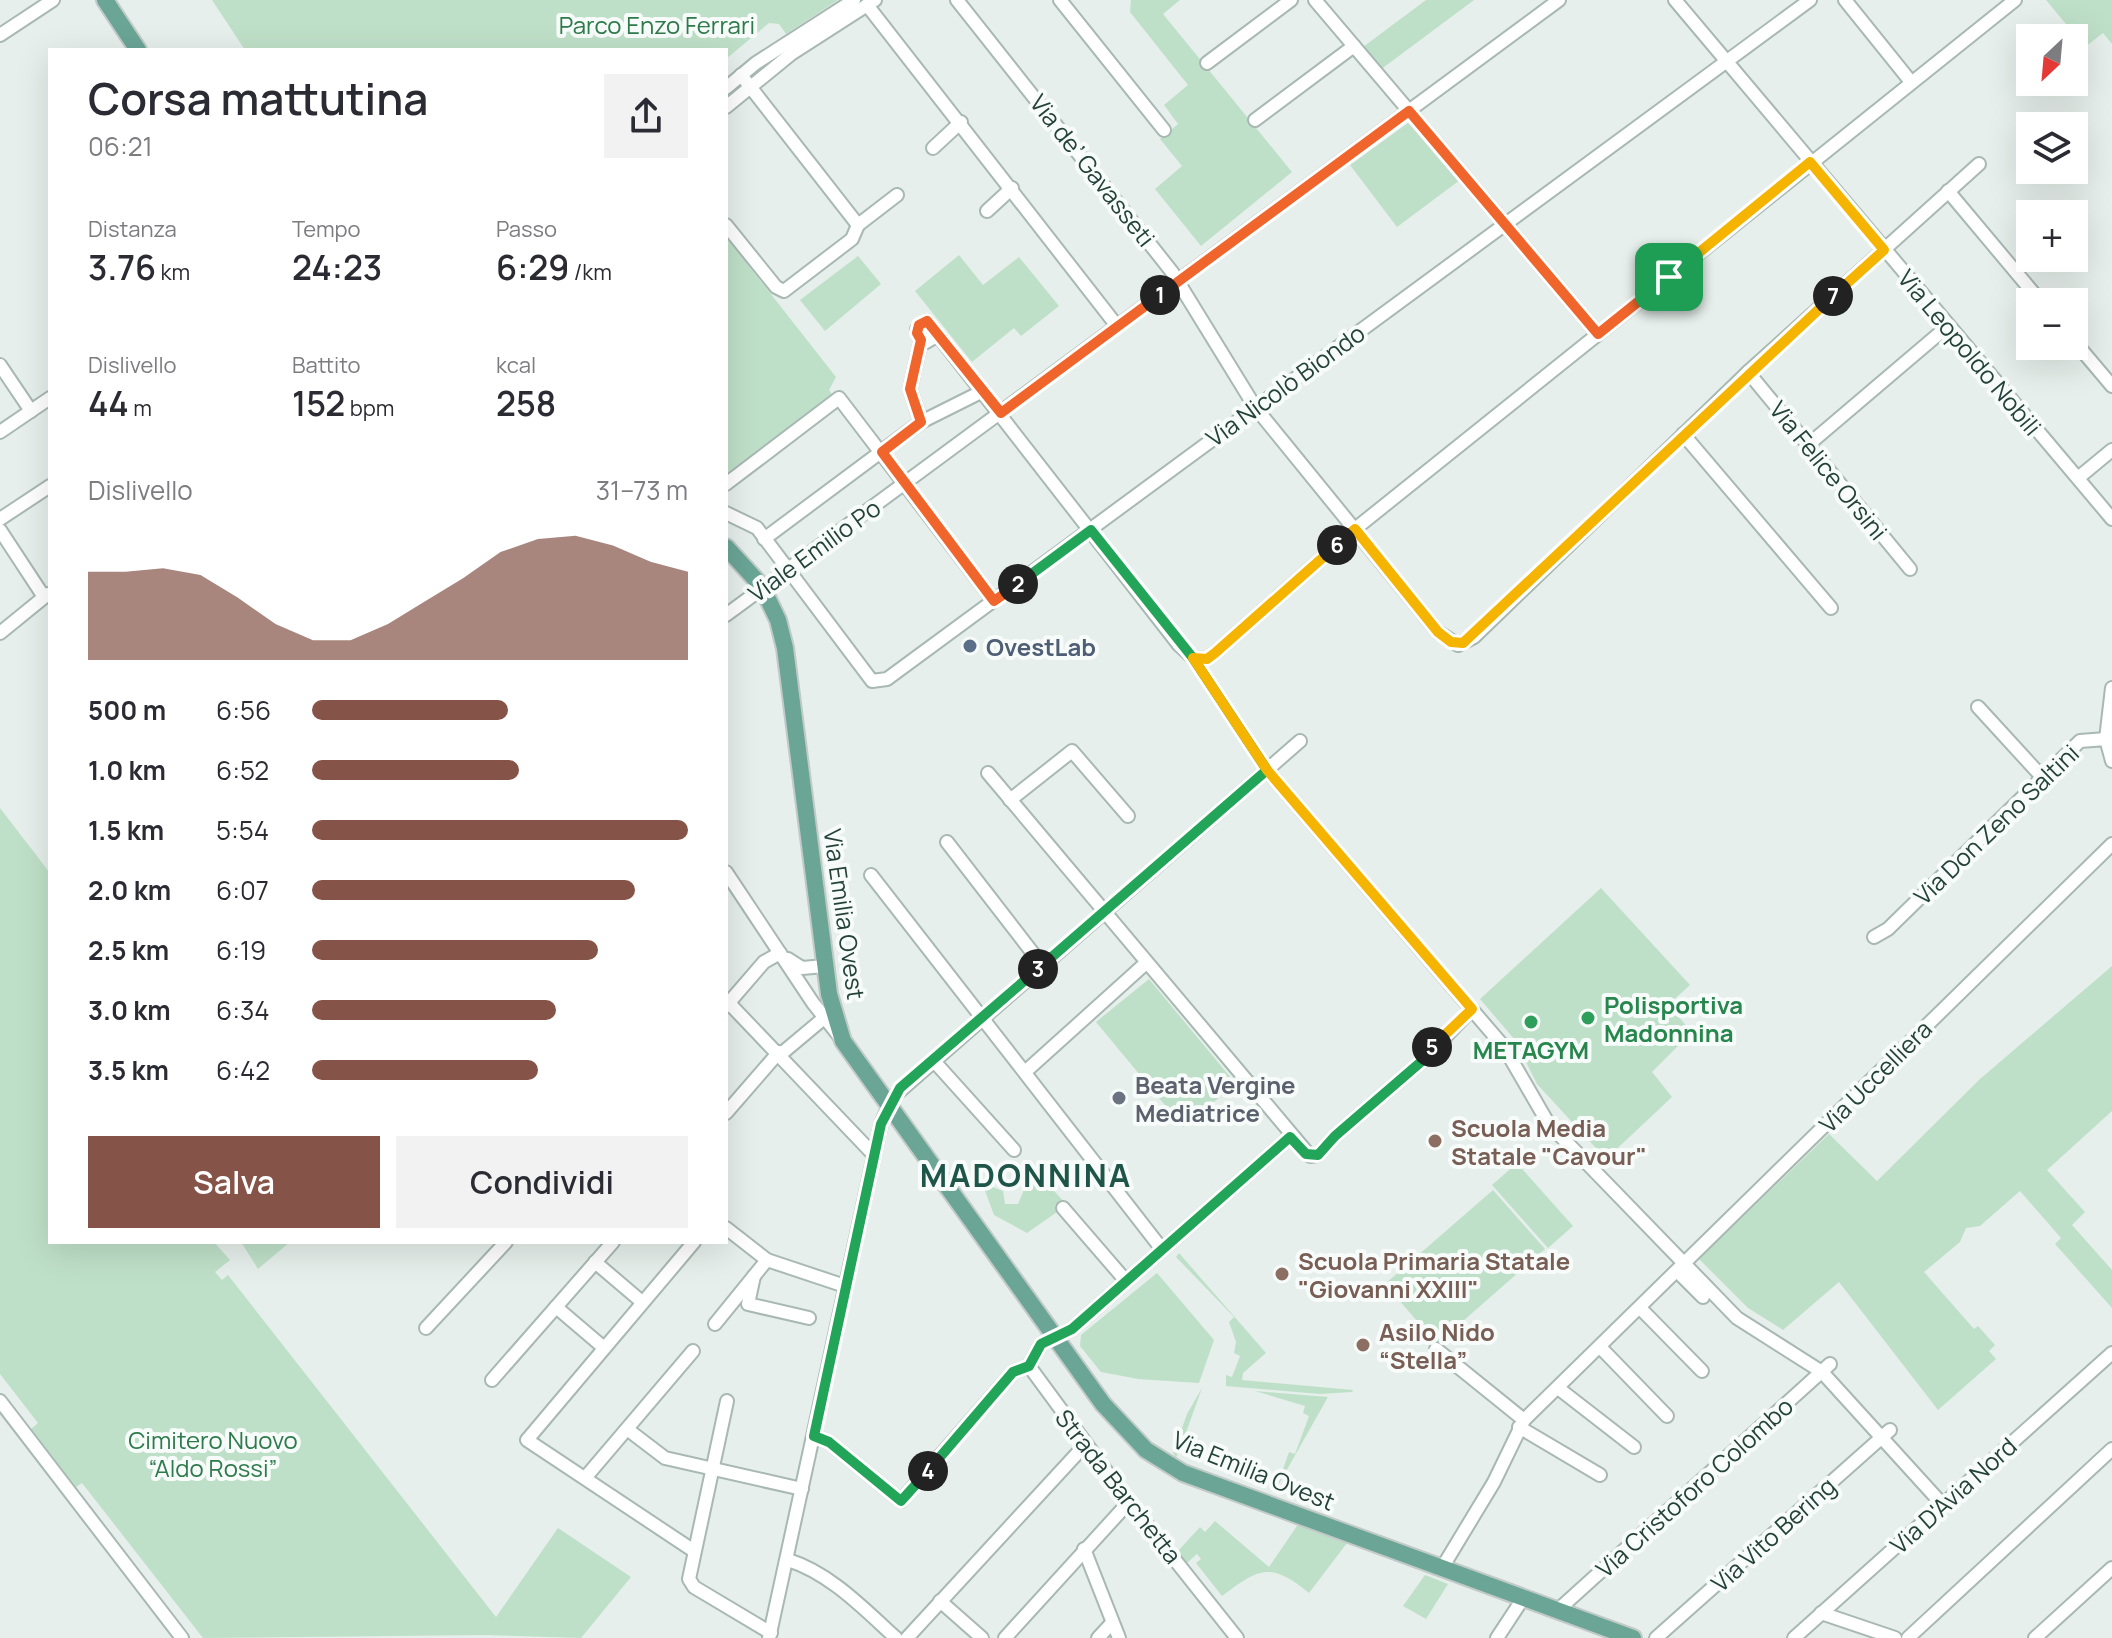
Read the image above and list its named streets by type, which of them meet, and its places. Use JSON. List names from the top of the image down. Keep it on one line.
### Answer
{"streets":{"main road":["Via Emilia Ovest"],"street":["Via de’ Gavasseti","Via Leopoldo Nobili","Via Nicolò Biondo","Via Felice Orsini","Viale Emilio Po","Via Don Zeno Saltini","Via Uccelliera","Strada Barchetta","Via Cristoforo Colombo","Via D'Avia Nord","Via Vito Bering"]},"crossings":[["Via de’ Gavasseti","Via Nicolò Biondo"],["Via de’ Gavasseti","Viale Emilio Po"],["Via Leopoldo Nobili","Via Nicolò Biondo"],["Via Nicolò Biondo","Viale Emilio Po"],["Via Emilia Ovest","Via Uccelliera"],["Via Emilia Ovest","Via Cristoforo Colombo"]],"districts":["MADONNINA"],"parks":["Parco Enzo Ferrari","Cimitero Nuovo “Aldo Rossi”"],"places":["OvestLab","Polisportiva Madonnina","METAGYM","Beata Vergine Mediatrice","Scuola Media Statale \"Cavour\"","Scuola Primaria Statale \"Giovanni XXIII\"","Asilo Nido “Stella”"],"north":"bottom left","page":{"map_buttons":["+","−"],"heading":["Corsa mattutina","06:21"],"stats":[["Distanza","3.76 km"],["Tempo","24:23"],["Passo","6:29 /km"],["Dislivello","44 m"],["Battito","152 bpm"],["kcal","258"]],"pins":["1","7","6","2","3","5","4"],"chart":["Dislivello","31–73 m"],"list":[{"name":"500 m","note":"6:56"},{"name":"1.0 km","note":"6:52"},{"name":"1.5 km","note":"5:54"},{"name":"2.0 km","note":"6:07"},{"name":"2.5 km","note":"6:19"},{"name":"3.0 km","note":"6:34"},{"name":"3.5 km","note":"6:42"}],"buttons":["Salva","Condividi"]}}
